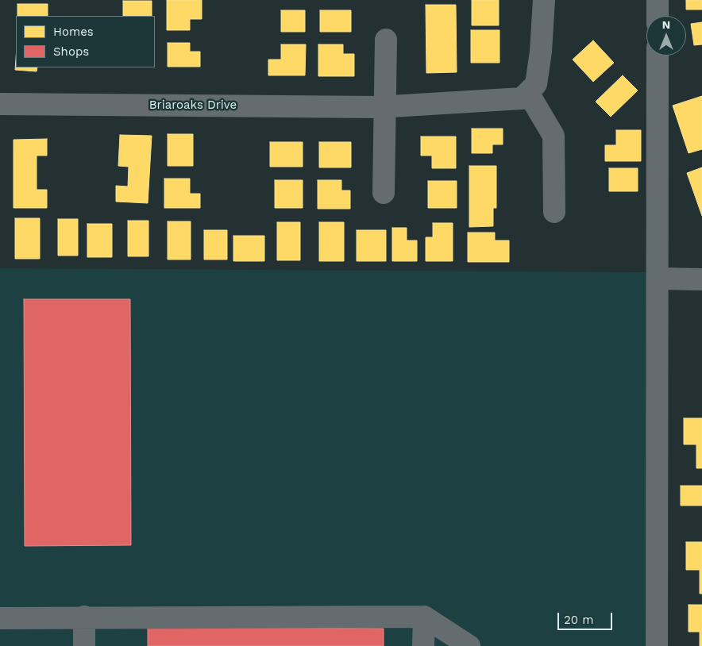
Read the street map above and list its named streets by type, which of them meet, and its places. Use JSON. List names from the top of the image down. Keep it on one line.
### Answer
{"streets":{"street":["Briaroaks Drive"]},"legend":["Homes","Shops"],"scale_bar":"20 m","north":"top"}
